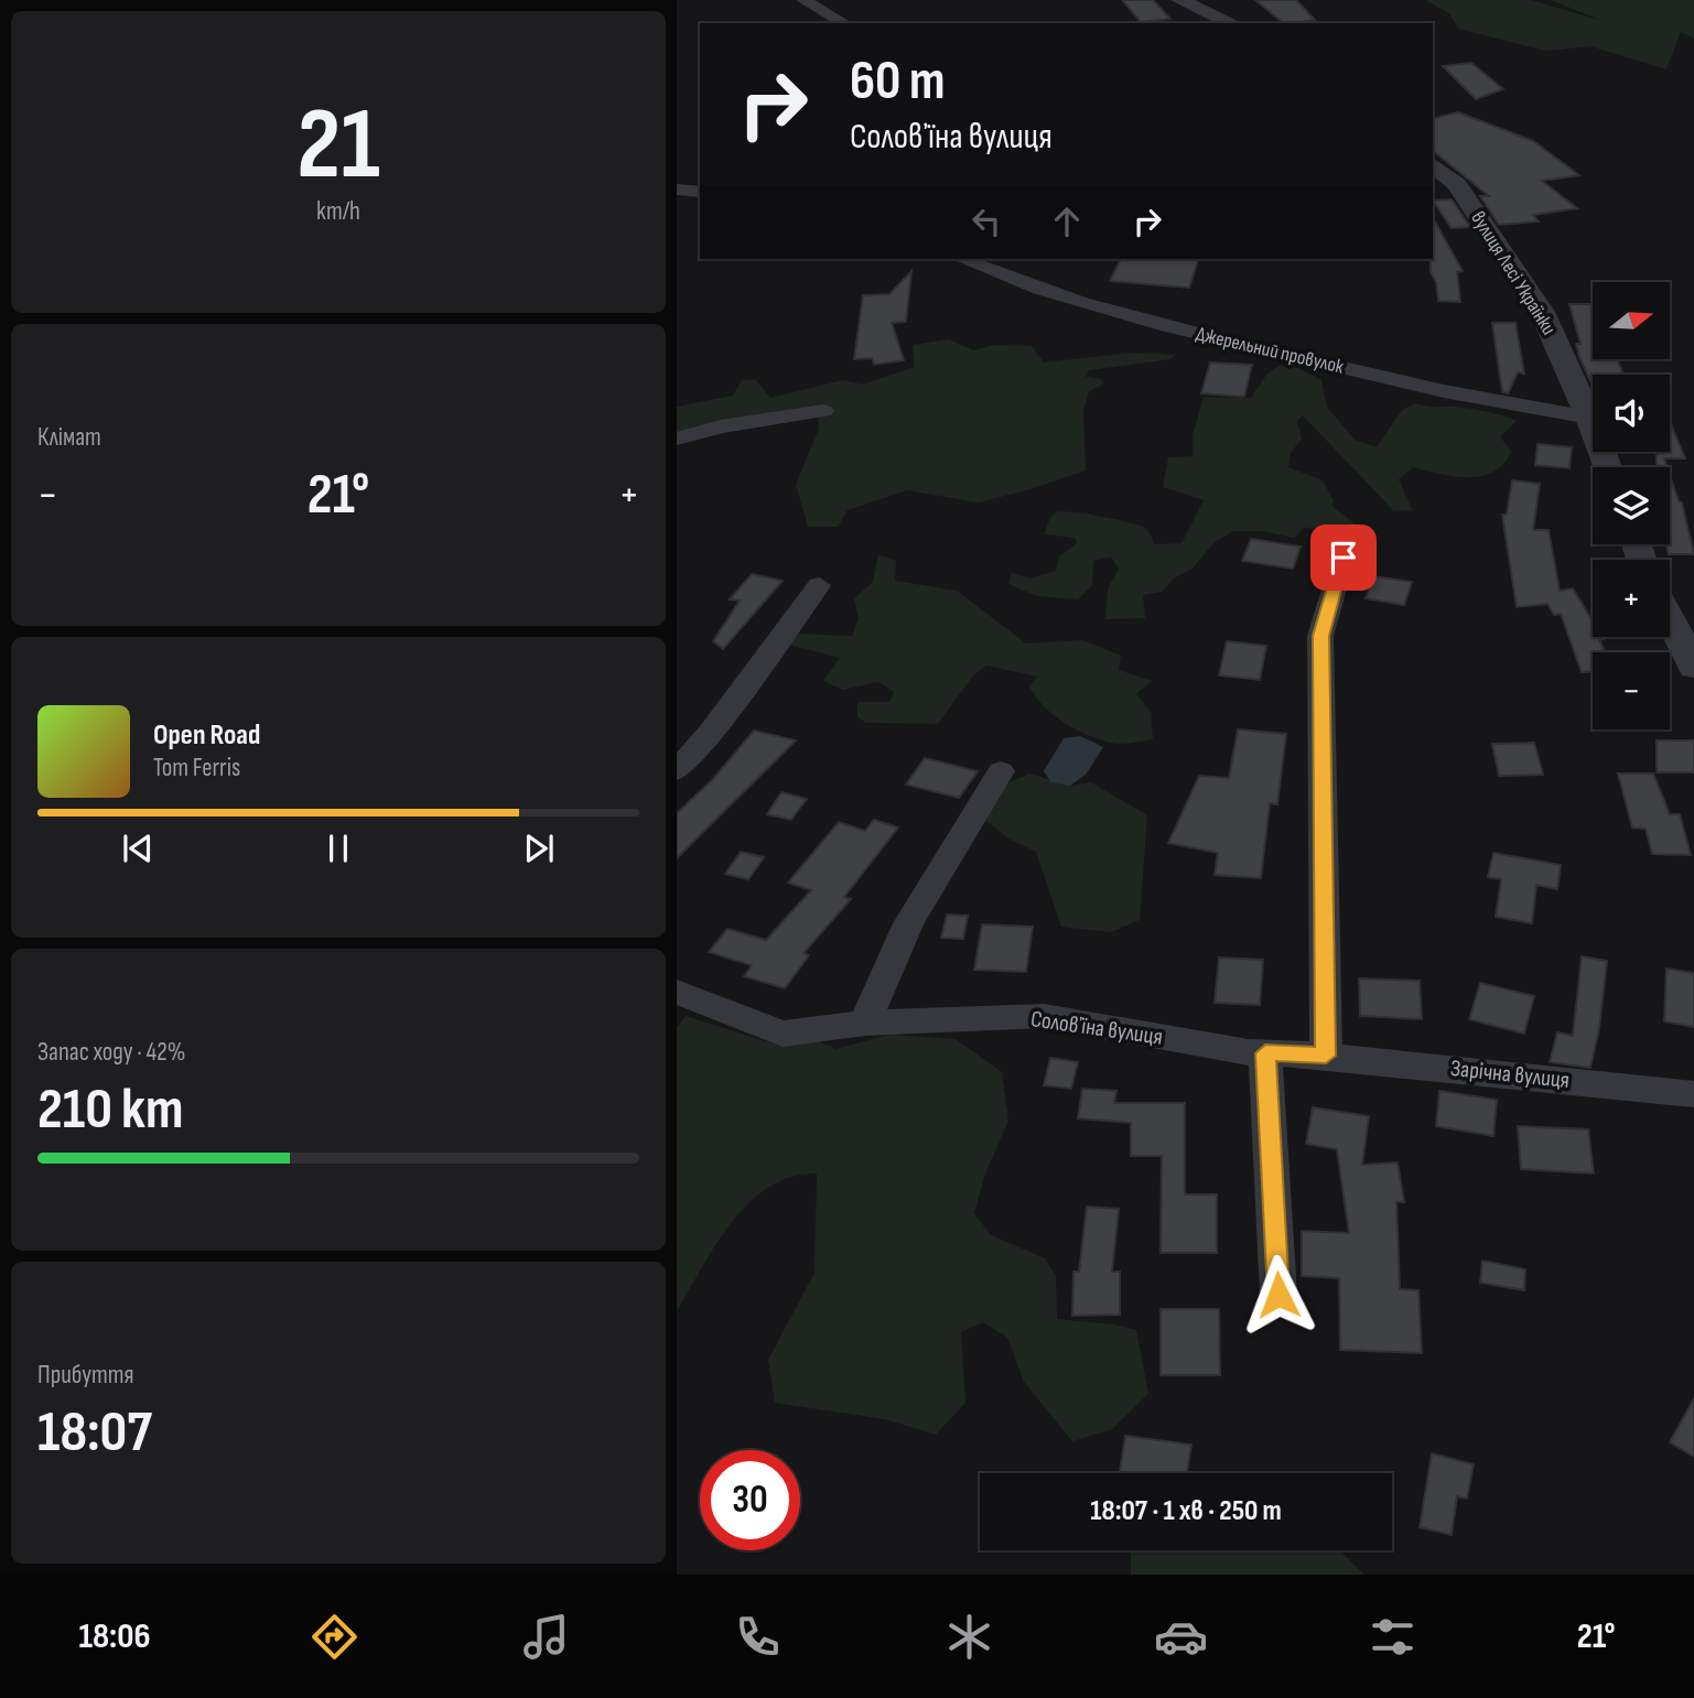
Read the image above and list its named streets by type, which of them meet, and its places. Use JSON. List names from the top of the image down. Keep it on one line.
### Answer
{"streets":{"street":["вулиця Лесі Українки","Джерельний провулок","Соловʼїна вулиця","Зарічна вулиця"]},"crossings":[["вулиця Лесі Українки","Джерельний провулок"],["Соловʼїна вулиця","Зарічна вулиця"]],"north":"right","page":{"tile":[["21","km/h"],"Клімат",["Запас ходу · 42%","210 km"],["Прибуття","18:07"]],"turn":["60 m","Соловʼїна вулиця"],"map_buttons":["+","−"],"heat":["−","21°","+"],"song":["Open Road","Tom Ferris"],"limit":"30","trip":"18:07 · 1 хв · 250 m","tabs":["18:06","21°"]}}
